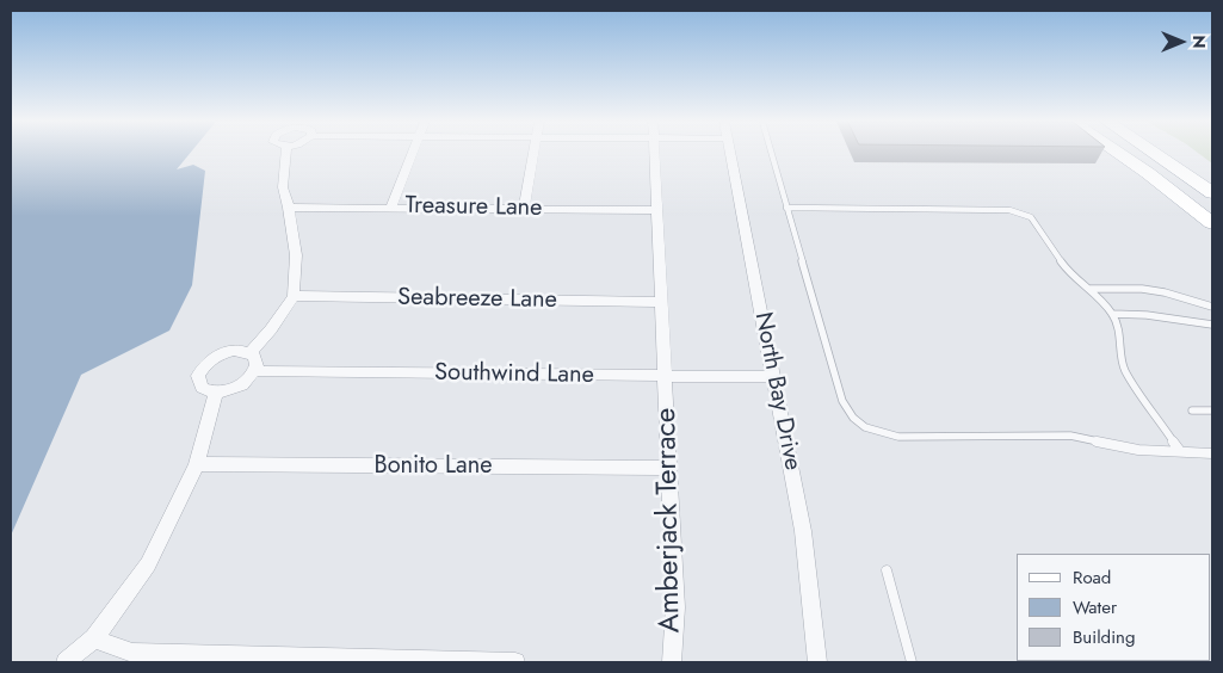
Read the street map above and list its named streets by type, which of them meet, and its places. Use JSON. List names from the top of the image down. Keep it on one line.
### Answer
{"streets":{"street":["Treasure Lane","Seabreeze Lane","Southwind Lane","North Bay Drive","Bonito Lane","Amberjack Terrace"]},"crossings":[["Treasure Lane","Amberjack Terrace"],["Seabreeze Lane","Amberjack Terrace"],["Southwind Lane","North Bay Drive"],["Southwind Lane","Amberjack Terrace"],["Bonito Lane","Amberjack Terrace"]],"legend":["Road","Water","Building"],"north":"right"}
